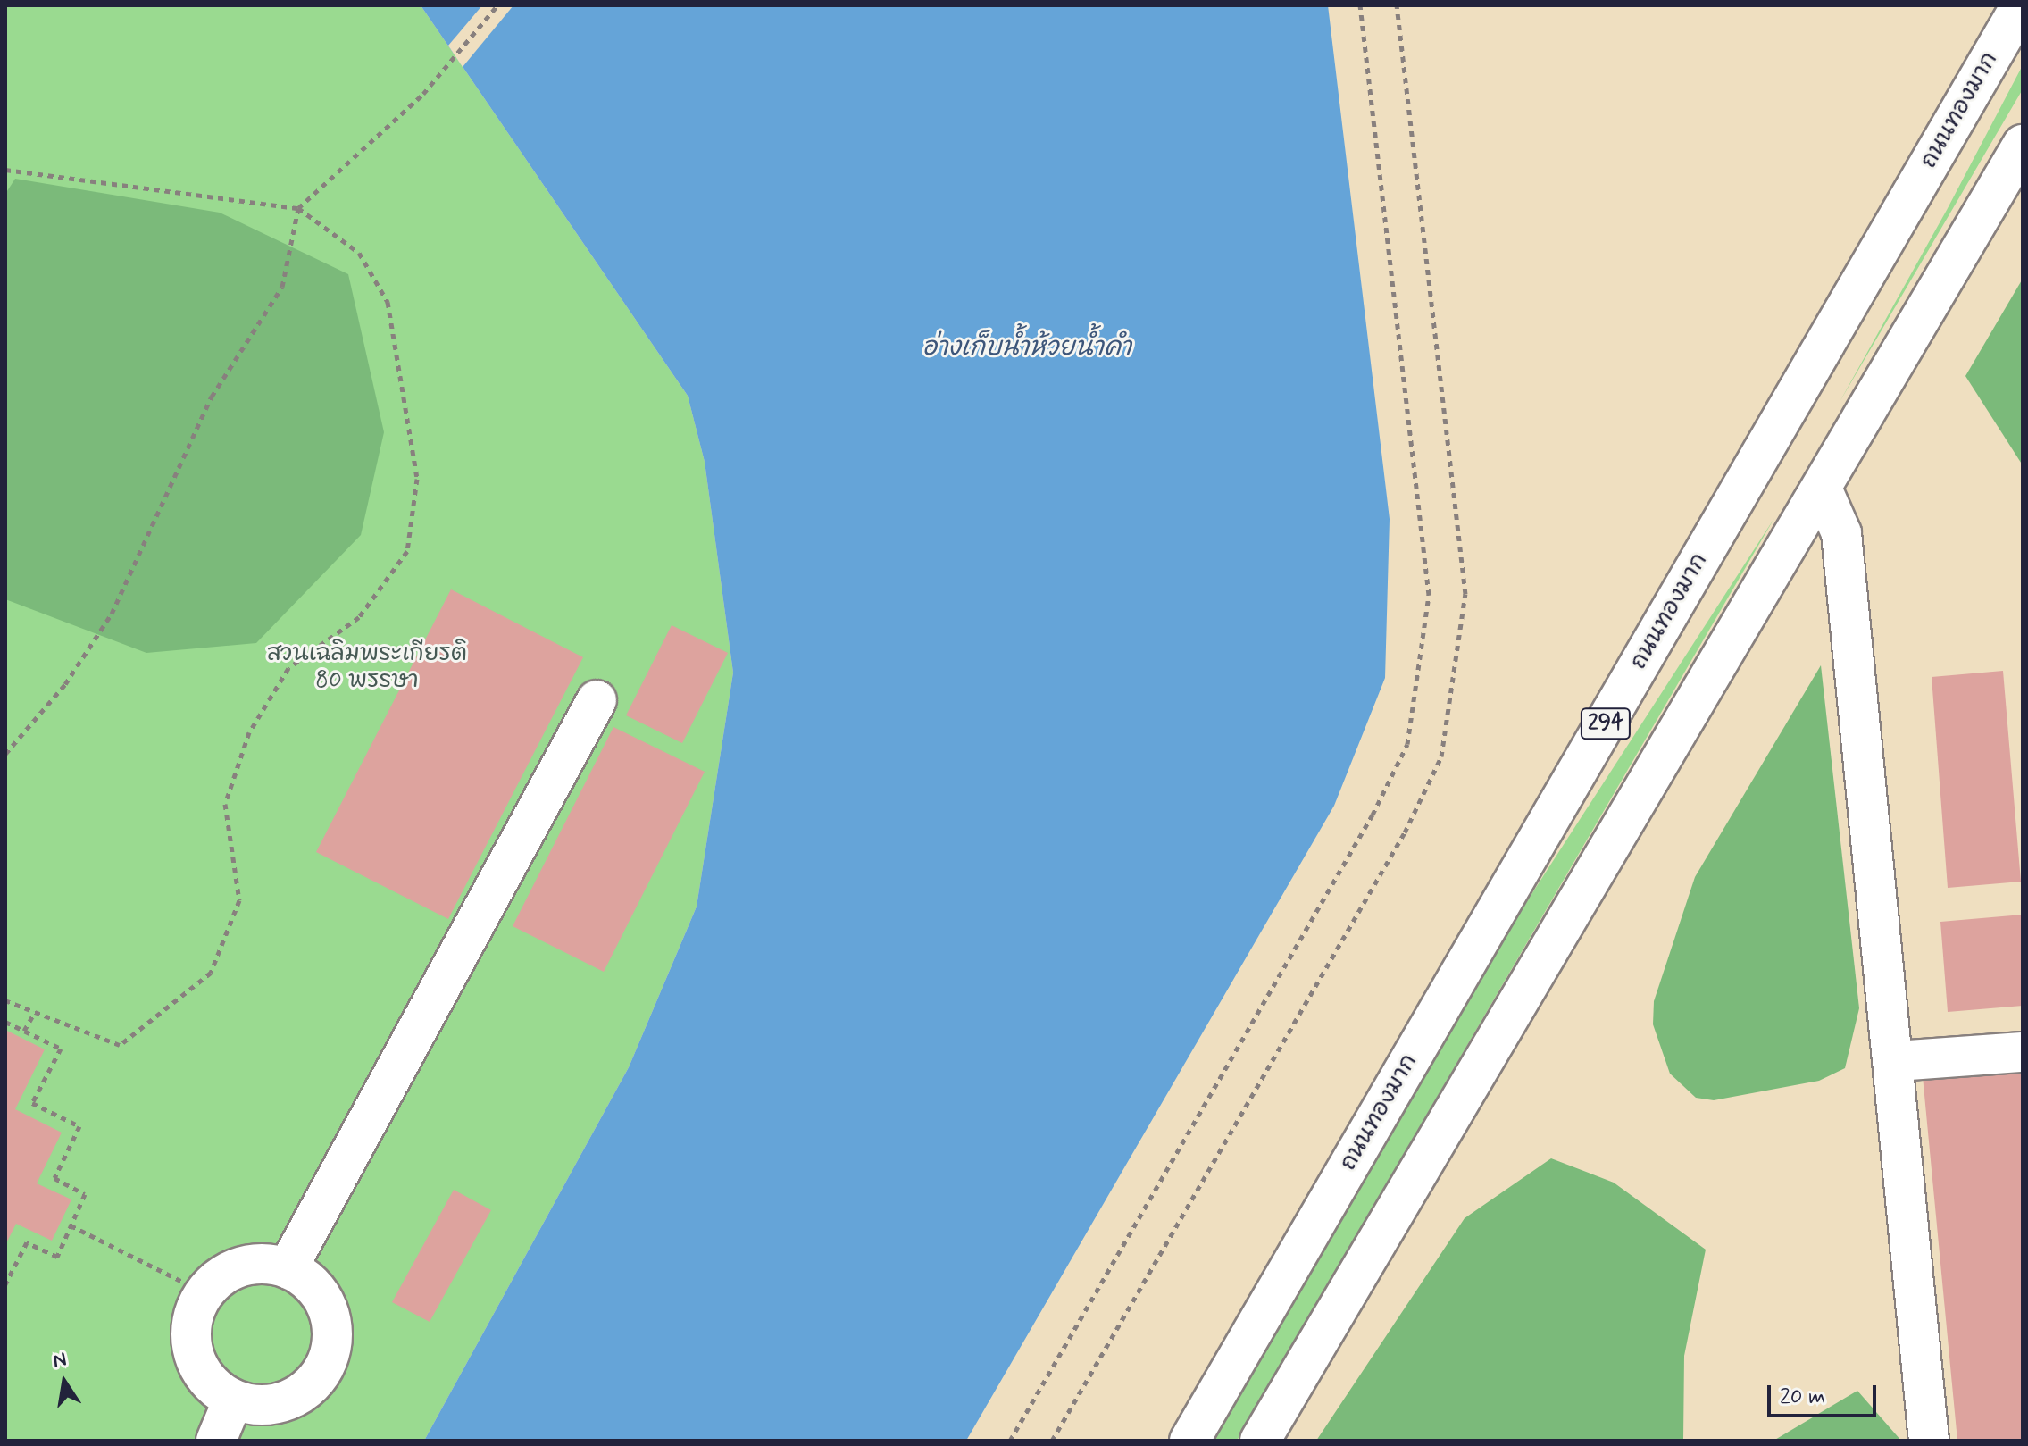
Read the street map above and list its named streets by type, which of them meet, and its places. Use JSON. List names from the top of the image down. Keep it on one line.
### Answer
{"streets":{"main road":["ถนนทองมาก","294"]},"water":["อ่างเก็บน้ำห้วยน้ำคำ"],"parks":["สวนเฉลิมพระเกียรติ 80 พรรษา"],"scale_bar":"20 m","north":"top"}
